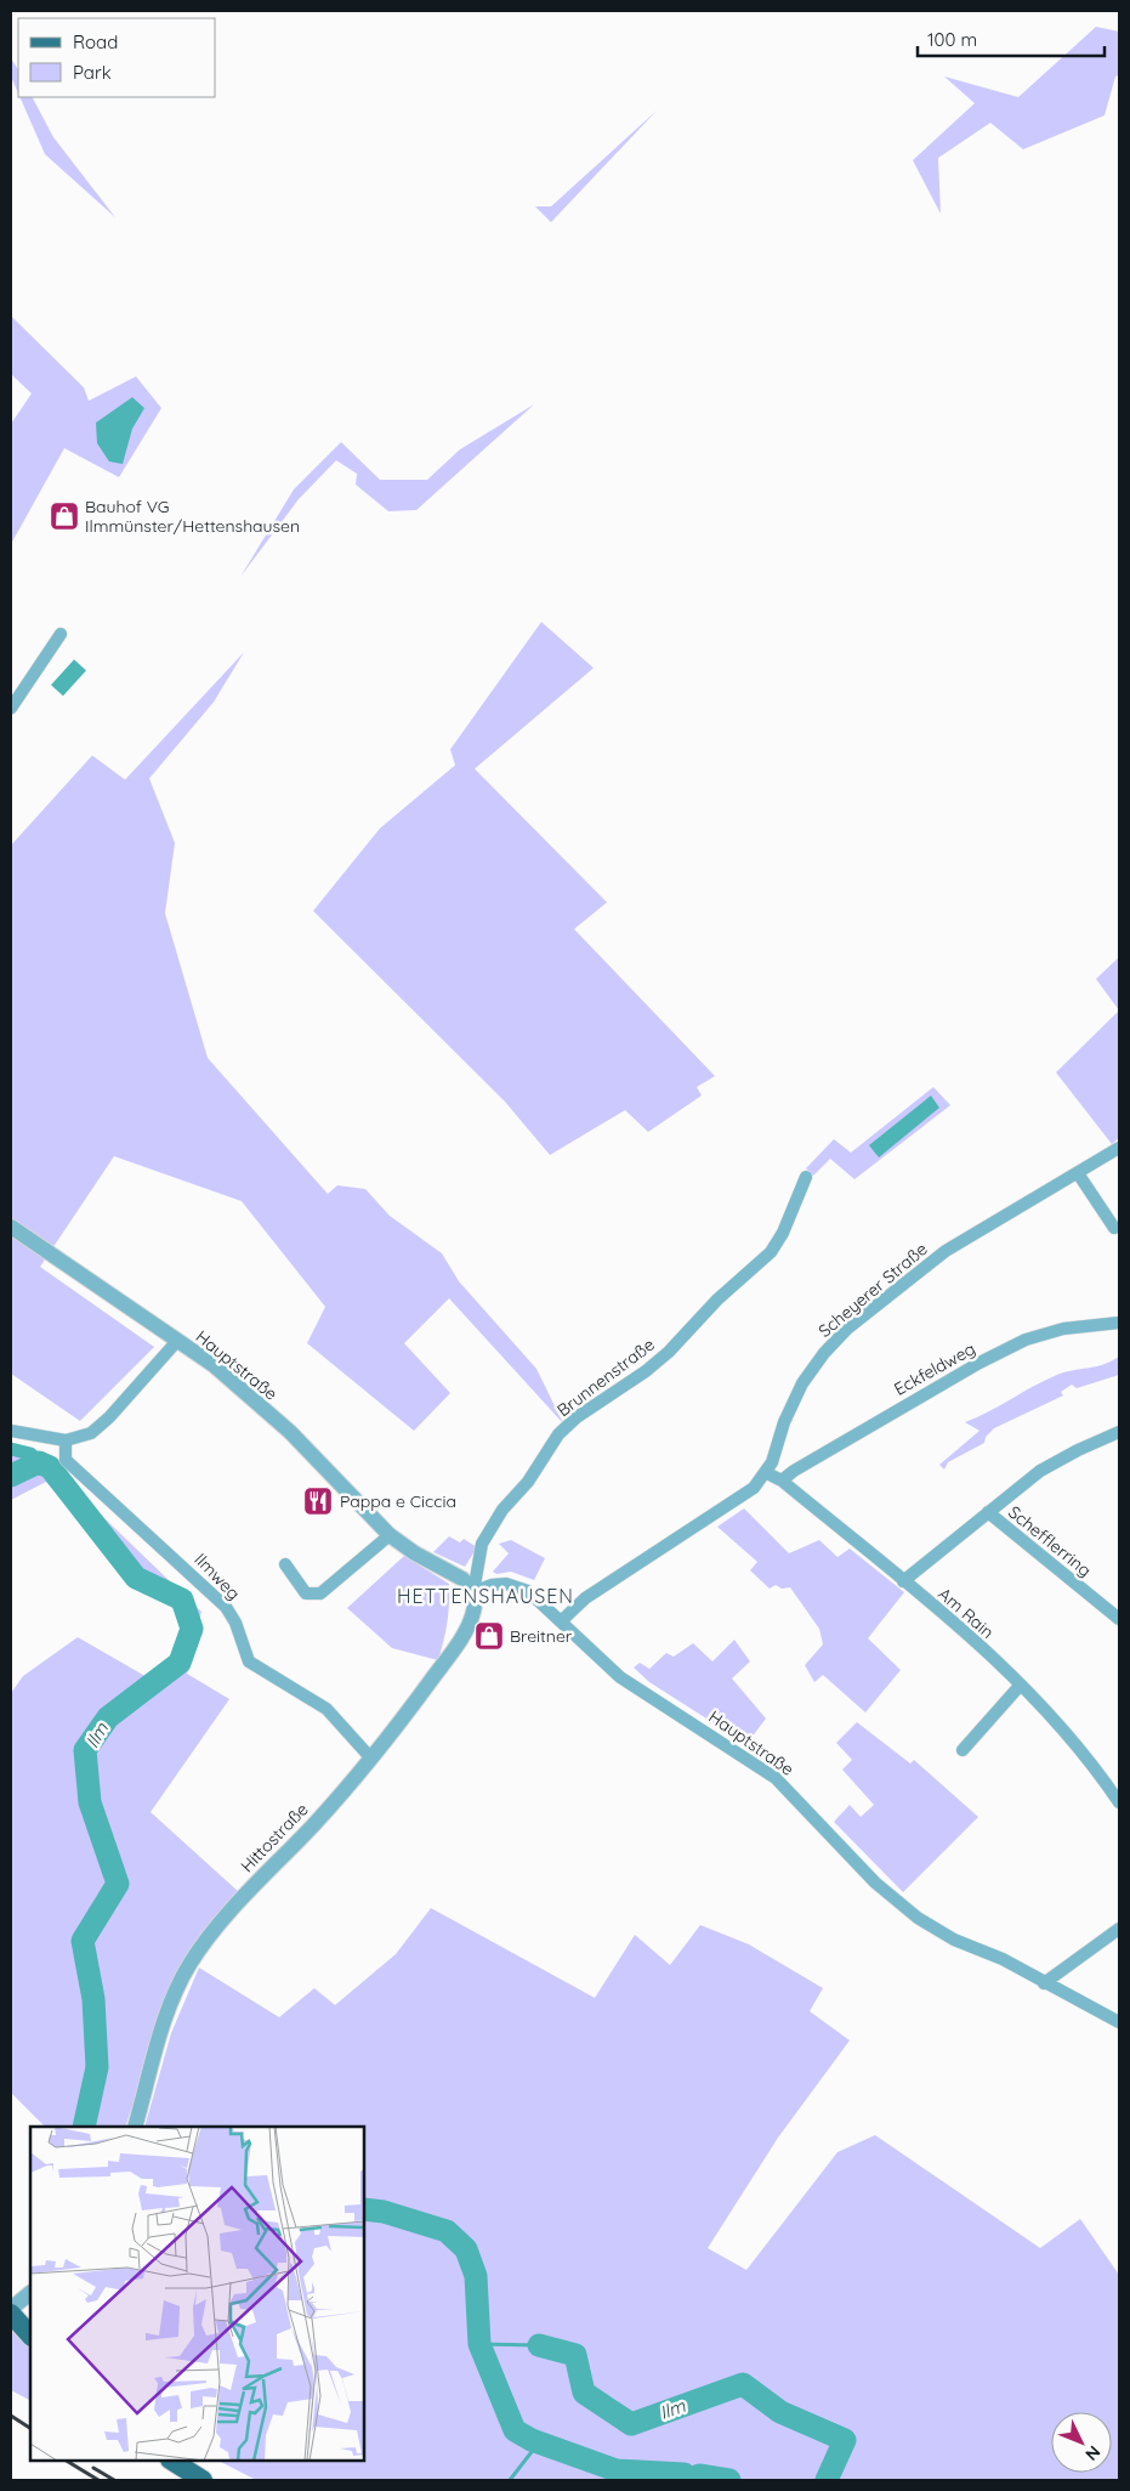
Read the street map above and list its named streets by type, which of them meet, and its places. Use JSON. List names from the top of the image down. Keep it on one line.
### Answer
{"streets":{"street":["Scheyerer Straße","Hauptstraße","Eckfeldweg","Brunnenstraße","Schefflerring","Ilmweg","Am Rain","Hittostraße"]},"crossings":[["Scheyerer Straße","Hauptstraße"],["Scheyerer Straße","Am Rain"],["Hauptstraße","Brunnenstraße"],["Hauptstraße","Hittostraße"],["Eckfeldweg","Am Rain"],["Brunnenstraße","Hittostraße"],["Schefflerring","Am Rain"],["Ilmweg","Hittostraße"]],"districts":["HETTENSHAUSEN"],"water":["Ilm"],"places":{"shop":["Bauhof VG Ilmmünster/Hettenshausen","Breitner"],"restaurant":["Pappa e Ciccia"]},"legend":["Road","Park"],"scale_bar":"100 m","north":"bottom right"}
